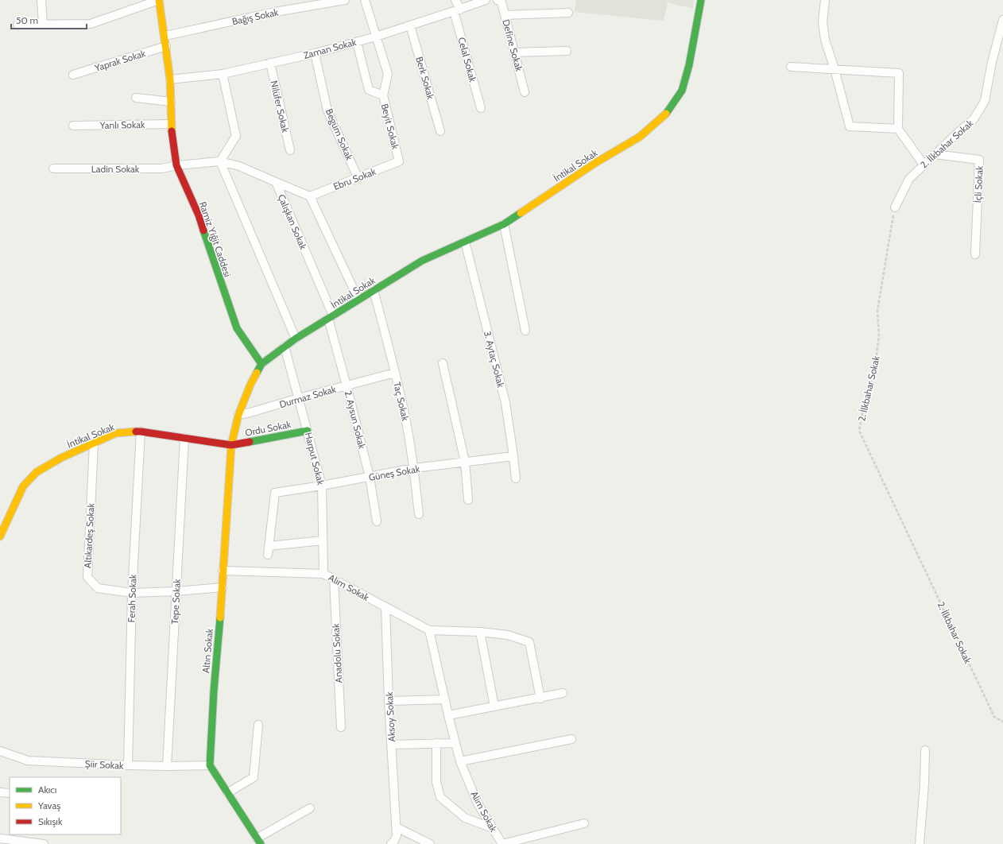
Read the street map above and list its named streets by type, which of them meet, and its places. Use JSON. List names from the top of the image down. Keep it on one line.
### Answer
{"streets":{"street":["Bağış Sokak","Define Sokak","Zaman Sokak","Celal Sokak","Yaprak Sokak","Berk Sokak","Nilüfer Sokak","Yanlı Sokak","Beyit Sokak","Begüm Sokak","2. İlkbahar Sokak","İntikal Sokak","Ladin Sokak","Ebru Sokak","İçli Sokak","Çalışkan Sokak","Ramiz Yiğit Caddesi","3. Aytaç Sokak","Durmaz Sokak","Taç Sokak","2. Aysun Sokak","Ordu Sokak","Harput Sokak","Güneş Sokak","Altıkardeş Sokak","Alim Sokak","Ferah Sokak","Tepe Sokak","Altın Sokak","Anadolu Sokak","Aksoy Sokak","Şiir Sokak"]},"crossings":[["Bağış Sokak","Ramiz Yiğit Caddesi"],["Zaman Sokak","Celal Sokak"],["Zaman Sokak","Berk Sokak"],["Zaman Sokak","Nilüfer Sokak"],["Zaman Sokak","Beyit Sokak"],["Zaman Sokak","Begüm Sokak"],["Zaman Sokak","Ramiz Yiğit Caddesi"],["Yaprak Sokak","Ramiz Yiğit Caddesi"],["Yanlı Sokak","Ramiz Yiğit Caddesi"],["Beyit Sokak","Ebru Sokak"],["Begüm Sokak","Ebru Sokak"],["2. İlkbahar Sokak","İçli Sokak"],["İntikal Sokak","Çalışkan Sokak"],["İntikal Sokak","Ramiz Yiğit Caddesi"],["İntikal Sokak","3. Aytaç Sokak"],["İntikal Sokak","Durmaz Sokak"],["İntikal Sokak","Taç Sokak"],["İntikal Sokak","2. Aysun Sokak"],["İntikal Sokak","Ordu Sokak"],["İntikal Sokak","Harput Sokak"],["İntikal Sokak","Altıkardeş Sokak"],["İntikal Sokak","Ferah Sokak"],["İntikal Sokak","Tepe Sokak"],["İntikal Sokak","Altın Sokak"],["Ladin Sokak","Çalışkan Sokak"],["Ladin Sokak","Ramiz Yiğit Caddesi"],["Çalışkan Sokak","Ramiz Yiğit Caddesi"],["Çalışkan Sokak","2. Aysun Sokak"],["3. Aytaç Sokak","Güneş Sokak"],["Durmaz Sokak","Taç Sokak"],["Durmaz Sokak","2. Aysun Sokak"],["Durmaz Sokak","Harput Sokak"],["Taç Sokak","Güneş Sokak"],["2. Aysun Sokak","Güneş Sokak"],["Ordu Sokak","Harput Sokak"],["Ordu Sokak","Altın Sokak"],["Harput Sokak","Güneş Sokak"],["Harput Sokak","Alim Sokak"],["Altıkardeş Sokak","Ferah Sokak"],["Altıkardeş Sokak","Tepe Sokak"],["Altıkardeş Sokak","Altın Sokak"],["Alim Sokak","Altın Sokak"],["Alim Sokak","Anadolu Sokak"],["Alim Sokak","Aksoy Sokak"],["Ferah Sokak","Şiir Sokak"],["Tepe Sokak","Şiir Sokak"],["Altın Sokak","Şiir Sokak"]],"legend":["Akıcı","Yavaş","Sıkışık"],"scale_bar":"50 m"}
